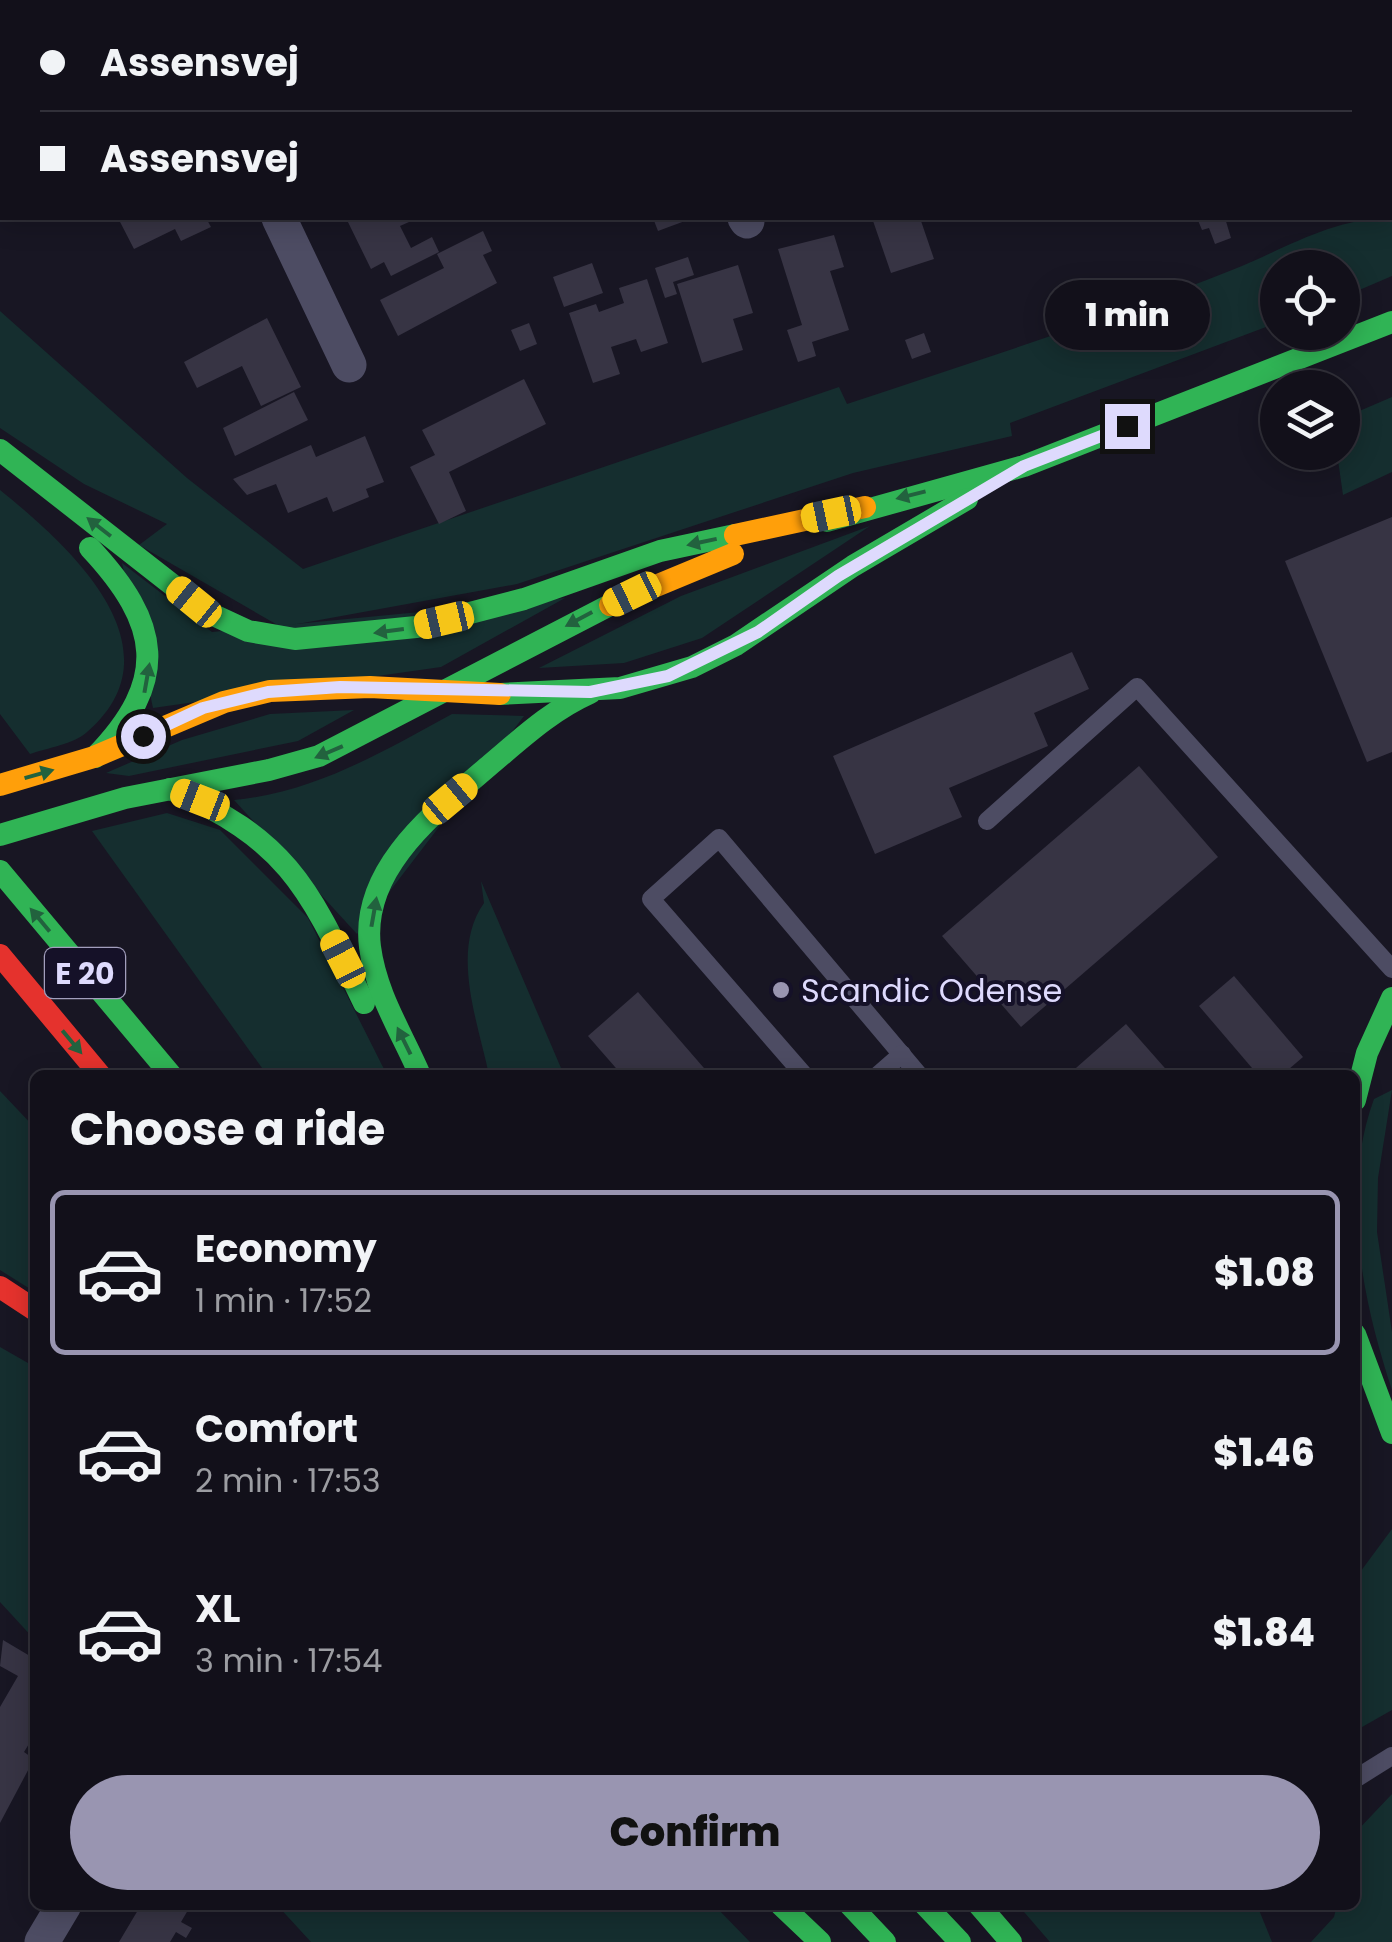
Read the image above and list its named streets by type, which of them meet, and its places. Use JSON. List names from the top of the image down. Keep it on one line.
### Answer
{"streets":{"main road":["E 20"]},"places":["Scandic Odense"],"page":{"banner":["Assensvej","Assensvej"],"bubble":"1 min","heading":"Choose a ride","list":[{"name":"Economy","note":"1 min · 17:52","value":"$1.08"},{"name":"Comfort","note":"2 min · 17:53","value":"$1.46"},{"name":"XL","note":"3 min · 17:54","value":"$1.84"}],"buttons":"Confirm"}}
